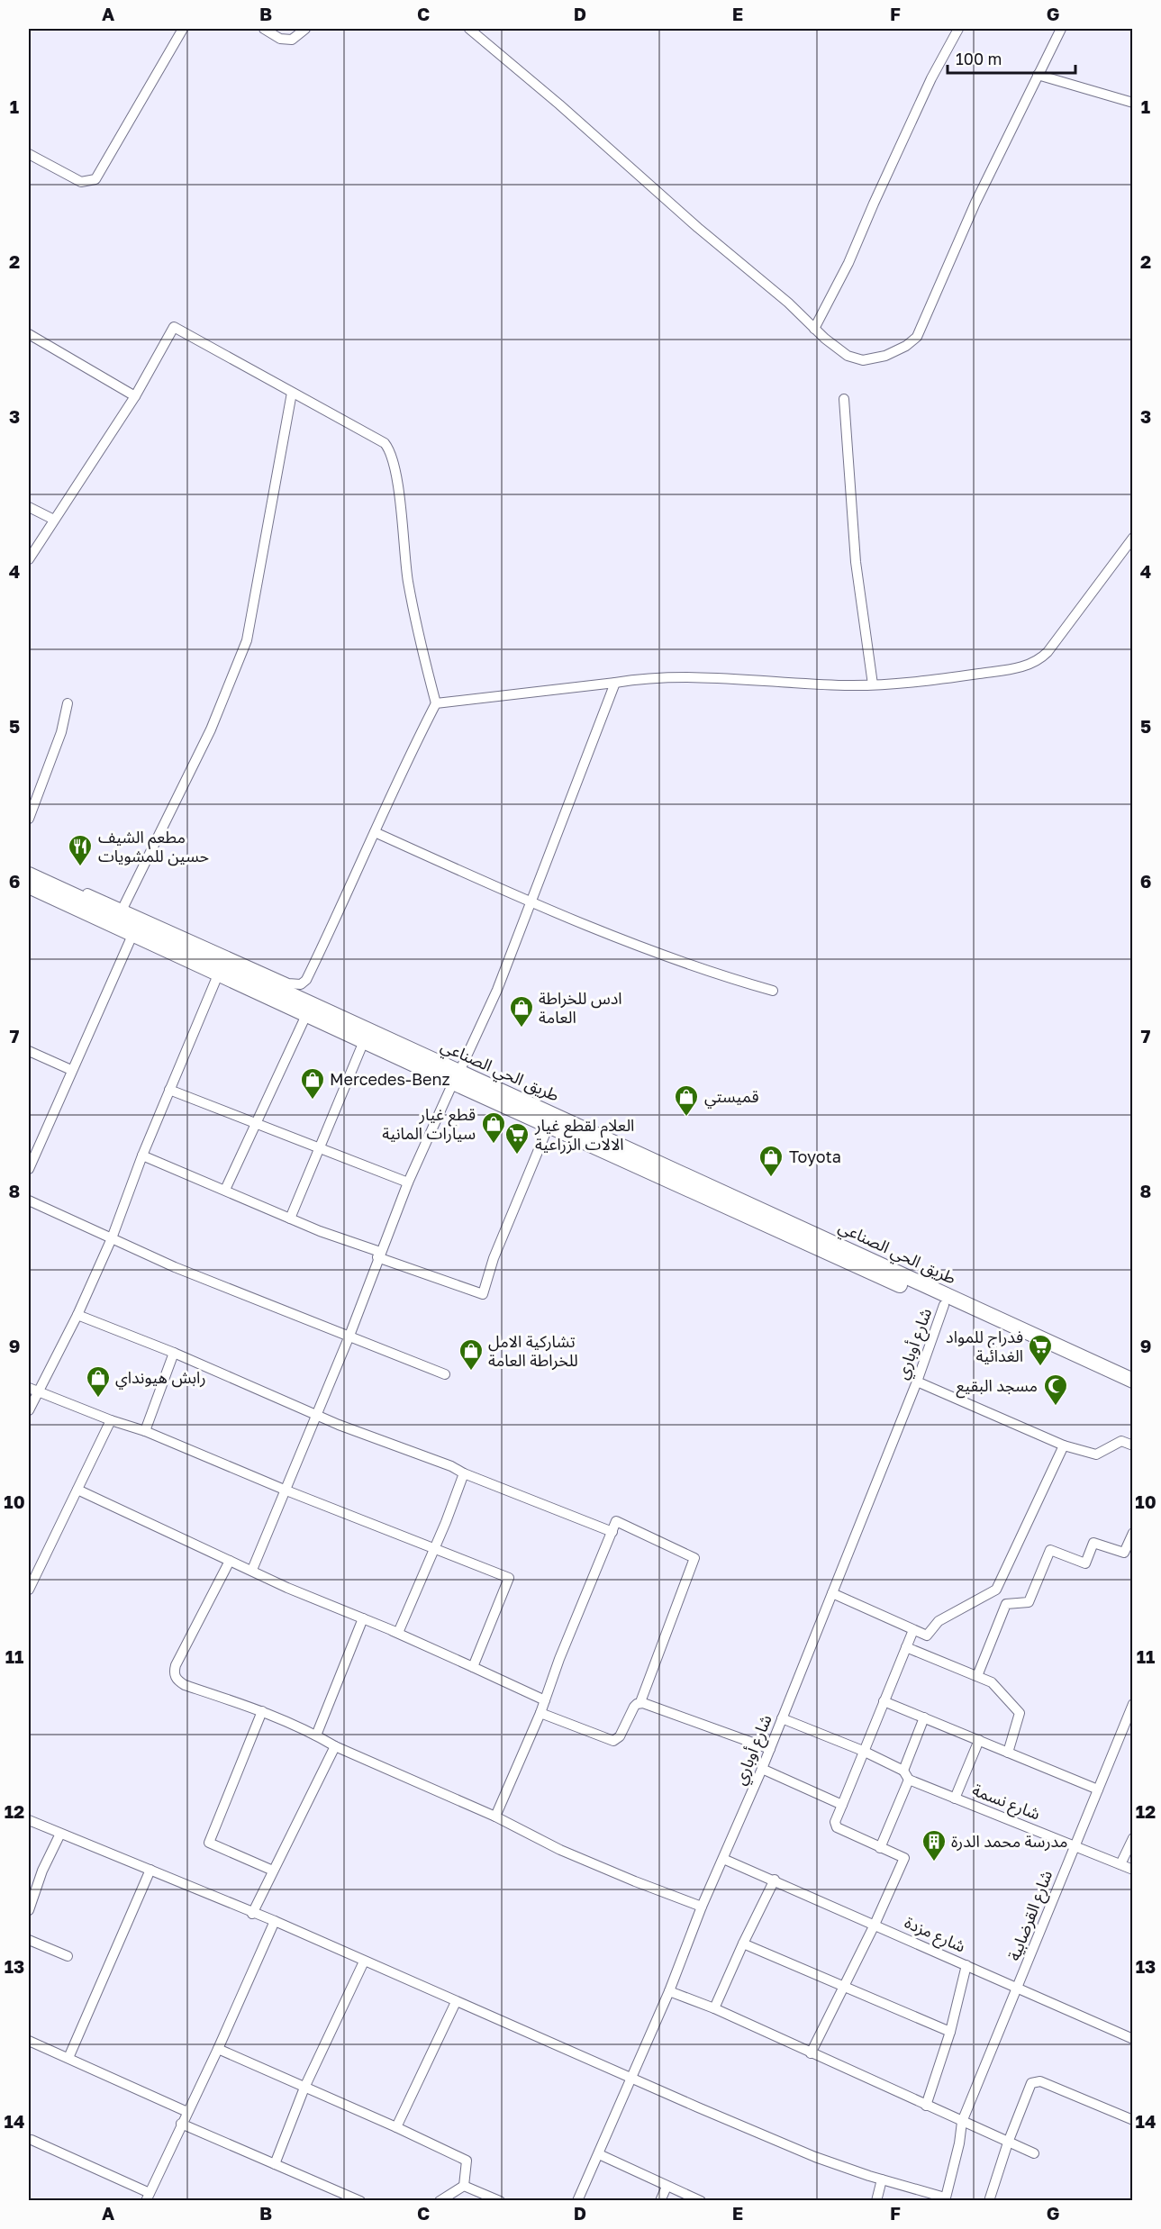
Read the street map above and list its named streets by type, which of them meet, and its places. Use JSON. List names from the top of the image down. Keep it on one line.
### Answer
{"streets":{"highway":["طريق الحي الصناعي"],"street":["شارع أوباري","شارع نسمة","شارع القرضابية","شارع مزدة"]},"crossings":[["شارع أوباري","شارع مزدة"],["شارع نسمة","شارع القرضابية"],["شارع القرضابية","شارع مزدة"]],"places":{"restaurant":["مطعم الشيف حسين للمشويات"],"shop":["ادس للخراطة العامة","Mercedes-Benz","قميستي","قطع غيار سيارات المانية","Toyota","تشاركية الامل للخراطة العامة","رابش هيونداي"],"supermarket":["العلام لقطع غيار الالات الزراعية","فدراج للمواد الغدائية"],"mosque":["مسجد البقيع"],"building":["مدرسة محمد الدرة"]},"scale_bar":"100 m","grid":{"columns":["A","B","C","D","E","F","G"],"rows":["1","2","3","4","5","6","7","8","9","10","11","12","13","14"]}}
